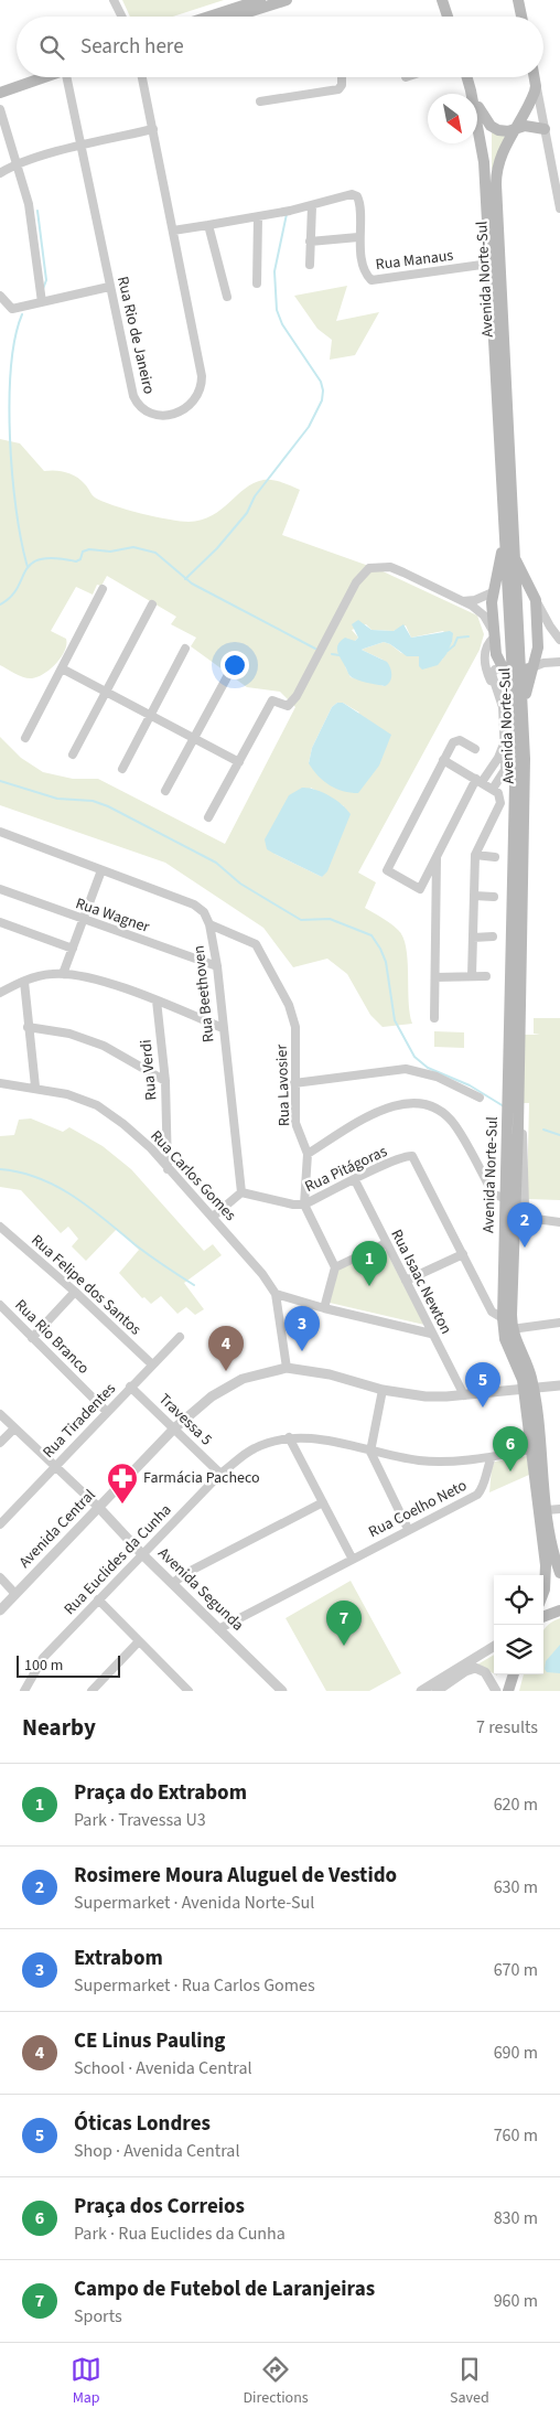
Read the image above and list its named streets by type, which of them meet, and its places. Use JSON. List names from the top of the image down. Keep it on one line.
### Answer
{"streets":{"main road":["Avenida Norte-Sul"],"street":["Rua Manaus","Rua Rio de Janeiro","Rua Wagner","Rua Beethoven","Rua Verdi","Rua Lavosier","Rua Pitágoras","Rua Carlos Gomes","Rua Isaac Newton","Rua Felipe dos Santos","Rua Rio Branco","Travessa 5","Rua Tiradentes","Rua Coelho Neto","Avenida Central","Rua Euclides da Cunha","Avenida Segunda"]},"crossings":[["Rua Manaus","Avenida Norte-Sul"],["Avenida Norte-Sul","Rua Pitágoras"],["Avenida Norte-Sul","Avenida Central"],["Rua Wagner","Rua Beethoven"],["Rua Beethoven","Rua Lavosier"],["Rua Beethoven","Rua Pitágoras"],["Rua Verdi","Rua Carlos Gomes"],["Rua Lavosier","Rua Pitágoras"],["Rua Pitágoras","Rua Isaac Newton"],["Rua Carlos Gomes","Avenida Central"],["Rua Isaac Newton","Avenida Central"],["Rua Felipe dos Santos","Rua Tiradentes"],["Rua Rio Branco","Rua Tiradentes"],["Travessa 5","Rua Tiradentes"],["Travessa 5","Avenida Central"],["Travessa 5","Rua Euclides da Cunha"],["Rua Coelho Neto","Rua Euclides da Cunha"],["Rua Coelho Neto","Avenida Segunda"],["Avenida Central","Avenida Segunda"],["Rua Euclides da Cunha","Avenida Segunda"]],"places":{"pharmacy":["Farmácia Pacheco"]},"scale_bar":"100 m","north":"bottom right","page":{"search":"Search here","pins":["2","1","3","4","5","6","7"],"scale":"100 m","heading":["Nearby","7 results"],"list":[{"mark":"1","name":"Praça do Extrabom","note":"Park · Travessa U3","value":"620 m"},{"mark":"2","name":"Rosimere Moura Aluguel de Vestido","note":"Supermarket · Avenida Norte-Sul","value":"630 m"},{"mark":"3","name":"Extrabom","note":"Supermarket · Rua Carlos Gomes","value":"670 m"},{"mark":"4","name":"CE Linus Pauling","note":"School · Avenida Central","value":"690 m"},{"mark":"5","name":"Óticas Londres","note":"Shop · Avenida Central","value":"760 m"},{"mark":"6","name":"Praça dos Correios","note":"Park · Rua Euclides da Cunha","value":"830 m"},{"mark":"7","name":"Campo de Futebol de Laranjeiras","note":"Sports","value":"960 m"}],"nav":["Map","Directions","Saved"]}}
